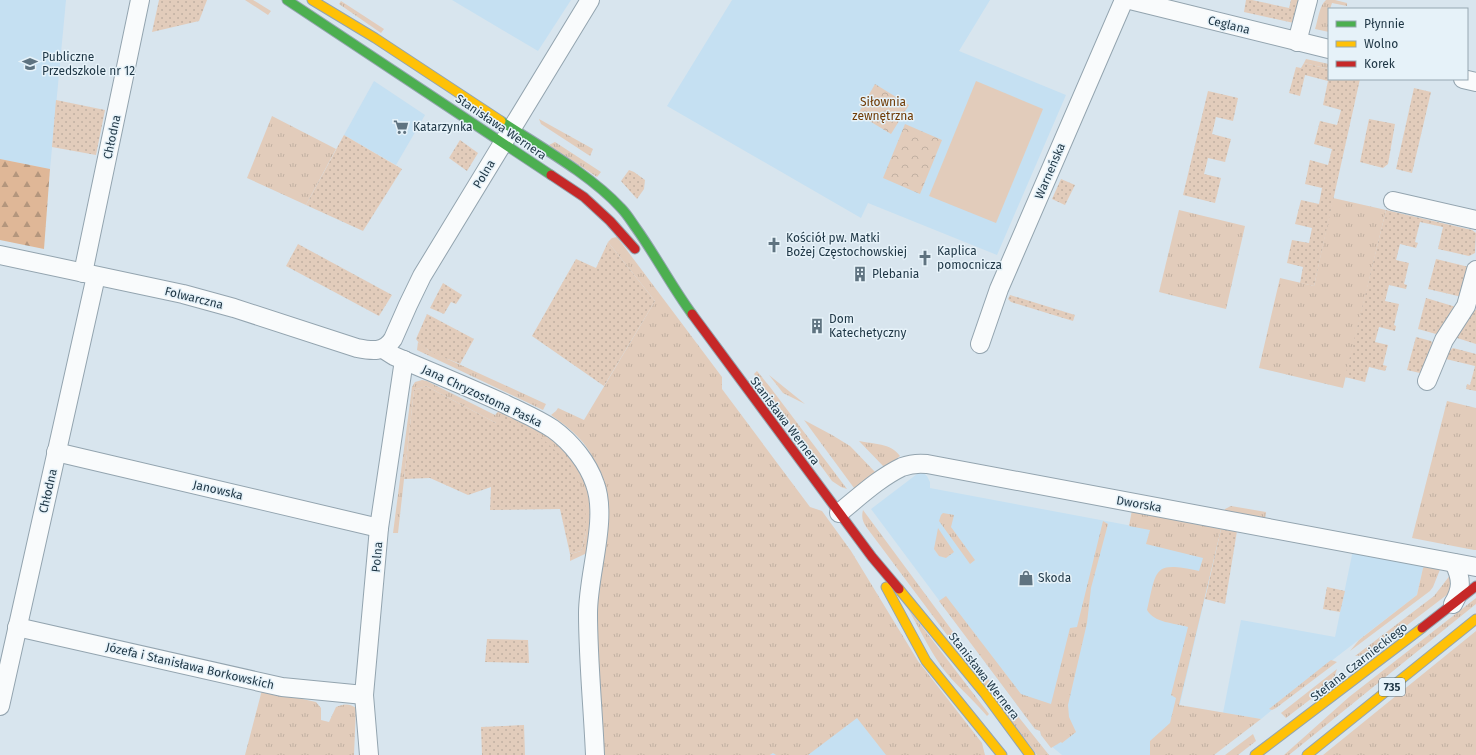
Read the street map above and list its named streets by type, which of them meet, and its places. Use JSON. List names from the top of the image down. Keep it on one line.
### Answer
{"streets":{"street":["Ceglana","Stanisława Wernera","Chłodna","Warneńska","Polna","Folwarczna","Jana Chryzostoma Paska","Janowska","Dworska","Stefana Czarnieckiego","Józefa i Stanisława Borkowskich","735"]},"crossings":[["Stanisława Wernera","Polna"],["Stanisława Wernera","Dworska"],["Chłodna","Folwarczna"],["Chłodna","Janowska"],["Chłodna","Józefa i Stanisława Borkowskich"],["Polna","Folwarczna"],["Polna","Jana Chryzostoma Paska"],["Polna","Janowska"],["Polna","Józefa i Stanisława Borkowskich"],["Folwarczna","Jana Chryzostoma Paska"]],"parks":["Siłownia zewnętrzna"],"places":{"school or university":["Publiczne Przedszkole nr 12"],"supermarket":["Katarzynka"],"church":["Kościół pw. Matki Bożej Częstochowskiej","Kaplica pomocnicza"],"building":["Plebania","Dom Katechetyczny"],"shop":["Skoda"]},"legend":["Płynnie","Wolno","Korek"]}
